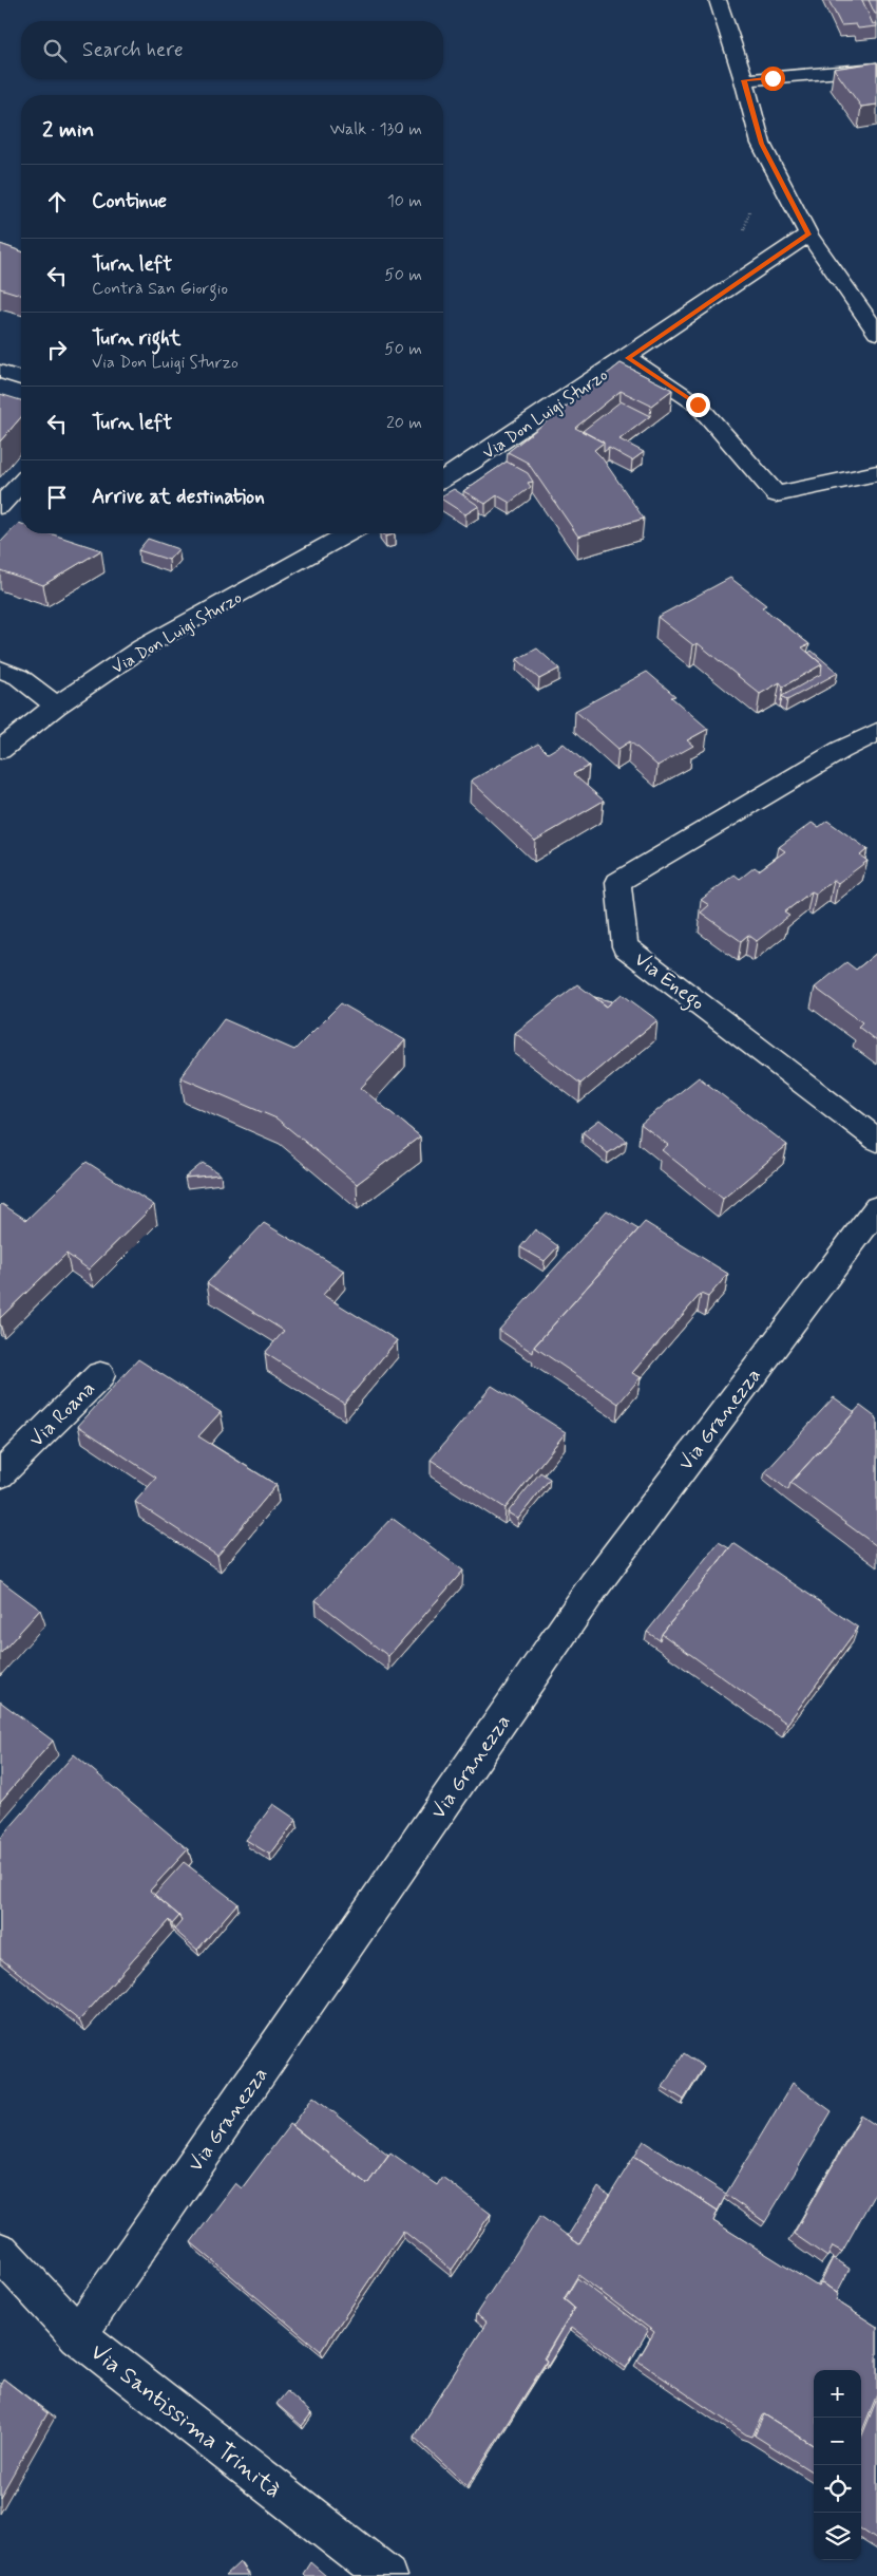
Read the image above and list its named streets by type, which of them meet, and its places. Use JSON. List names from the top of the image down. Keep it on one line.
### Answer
{"streets":{"street":["Via Don Luigi Sturzo","Via Enego","Via Roana","Via Granezza","Via Santissima Trinità"]},"crossings":[["Via Granezza","Via Santissima Trinità"]],"page":{"search":"Search here","heading":["2 min","Walk · 130 m"],"list":[["Continue","10 m"],["Turn left","Contrà San Giorgio","50 m"],["Turn right","Via Don Luigi Sturzo","50 m"],["Turn left","20 m"],"Arrive at destination"],"map_buttons":["+","−"]}}
